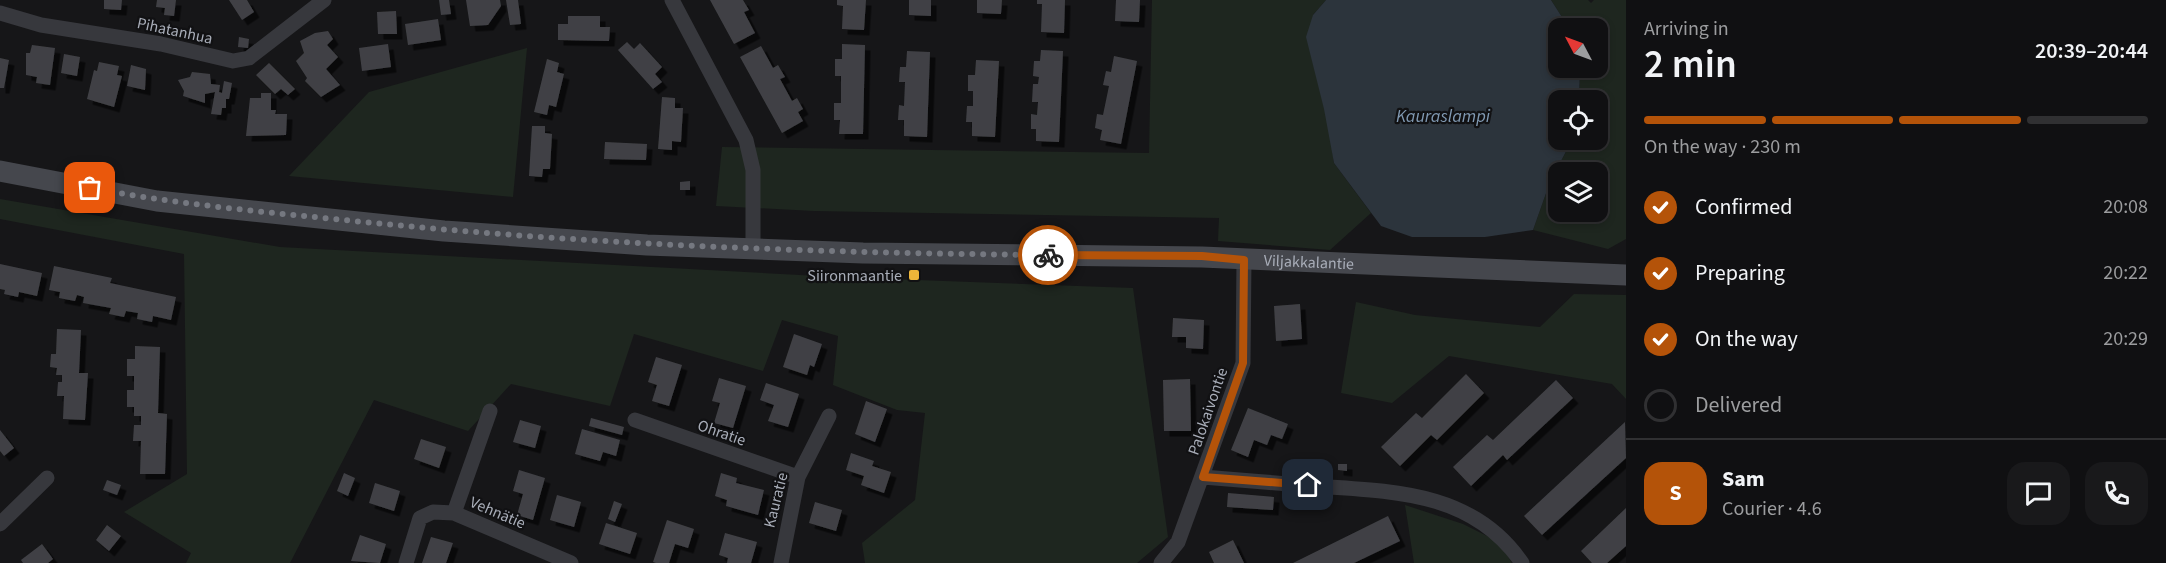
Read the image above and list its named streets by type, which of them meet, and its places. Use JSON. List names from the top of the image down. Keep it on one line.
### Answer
{"streets":{"main road":["Viljakkalantie"],"street":["Pihatanhua","Palokaivontie","Ohratie","Kauratie","Vehnätie"]},"crossings":[["Viljakkalantie","Palokaivontie"],["Ohratie","Kauratie"]],"water":["Kauraslampi"],"places":{"transit":["Siironmaantie"]},"north":"top left","page":{"heading":["2 min","Arriving in","20:39–20:44"],"panel":["Sam","Courier · 4.6"],"bar":"On the way · 230 m","list":[["Confirmed","20:08"],["Preparing","20:22"],["On the way","20:29"],"Delivered"],"round":"S"}}
